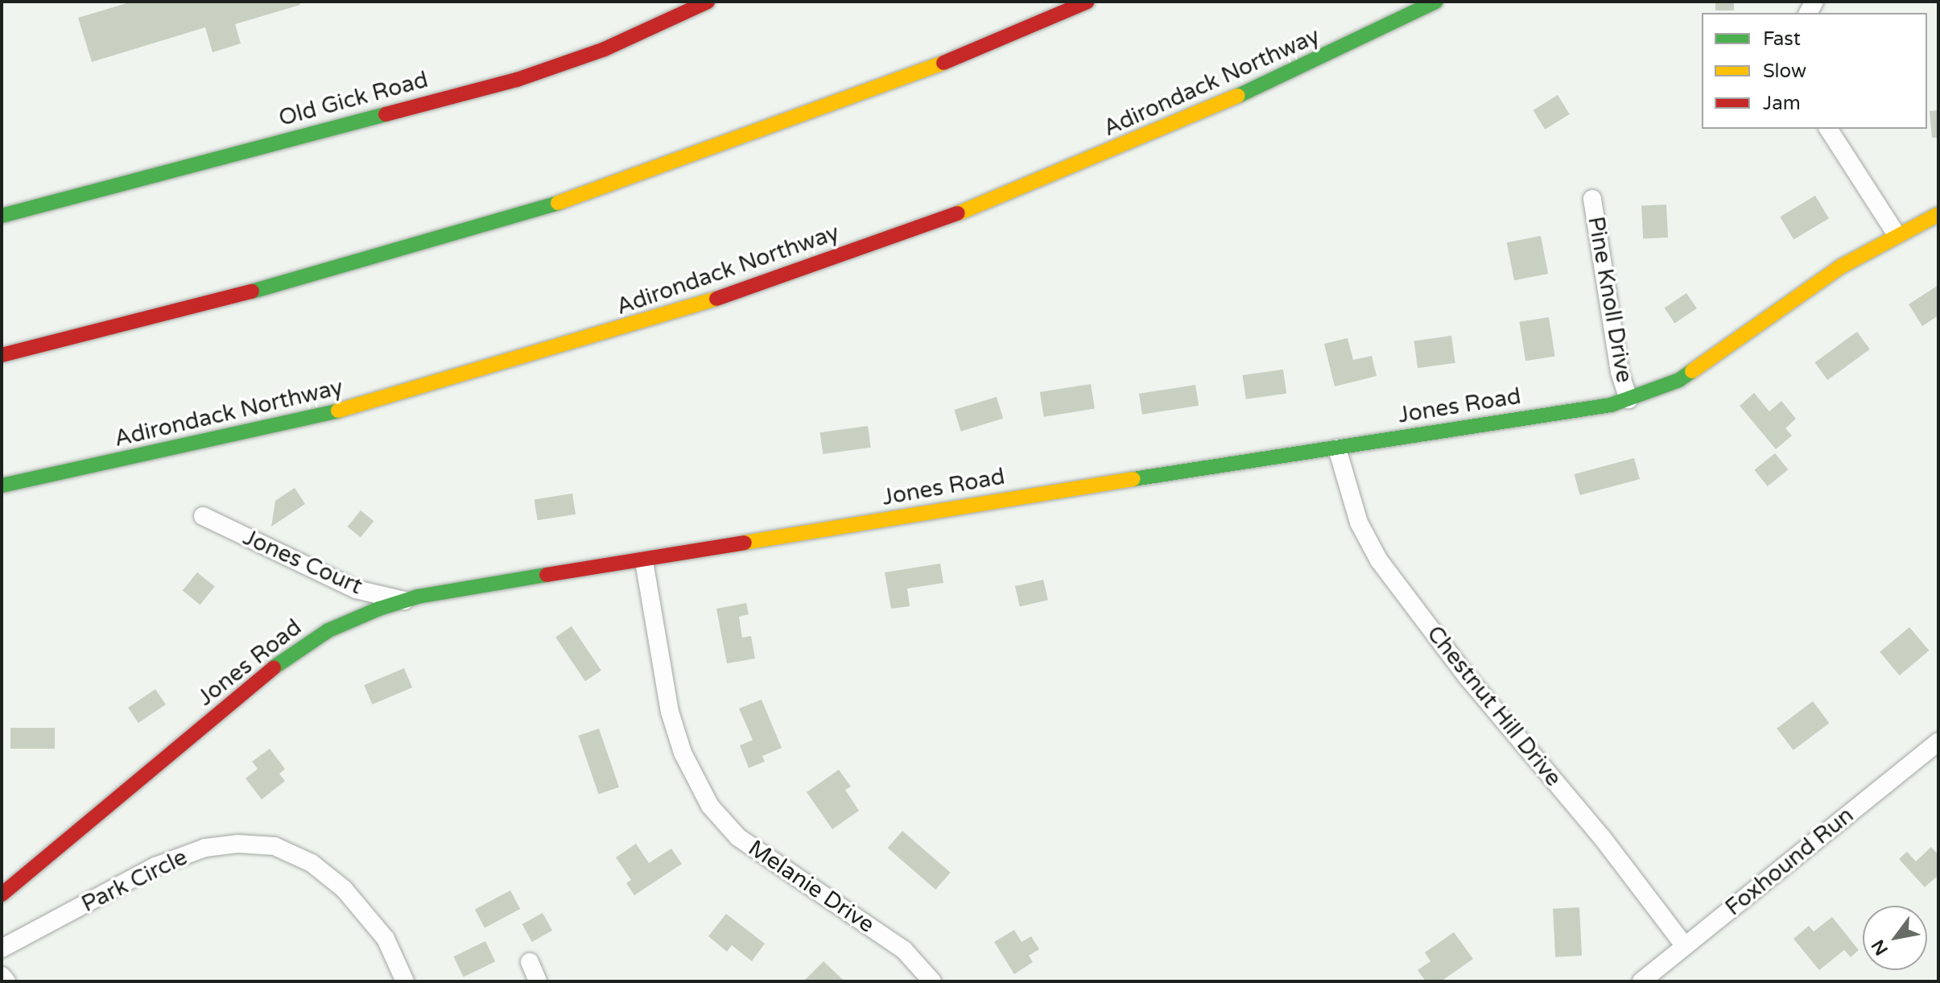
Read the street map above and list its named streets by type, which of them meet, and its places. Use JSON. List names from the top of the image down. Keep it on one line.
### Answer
{"streets":{"main road":["Adirondack Northway","Old Gick Road","Jones Road"],"street":["Pine Knoll Drive","Jones Court","Chestnut Hill Drive","Foxhound Run","Park Circle","Melanie Drive"]},"crossings":[["Pine Knoll Drive","Jones Road"],["Jones Road","Jones Court"],["Jones Road","Chestnut Hill Drive"],["Jones Road","Melanie Drive"],["Chestnut Hill Drive","Foxhound Run"]],"legend":["Fast","Slow","Jam"],"north":"bottom left"}
